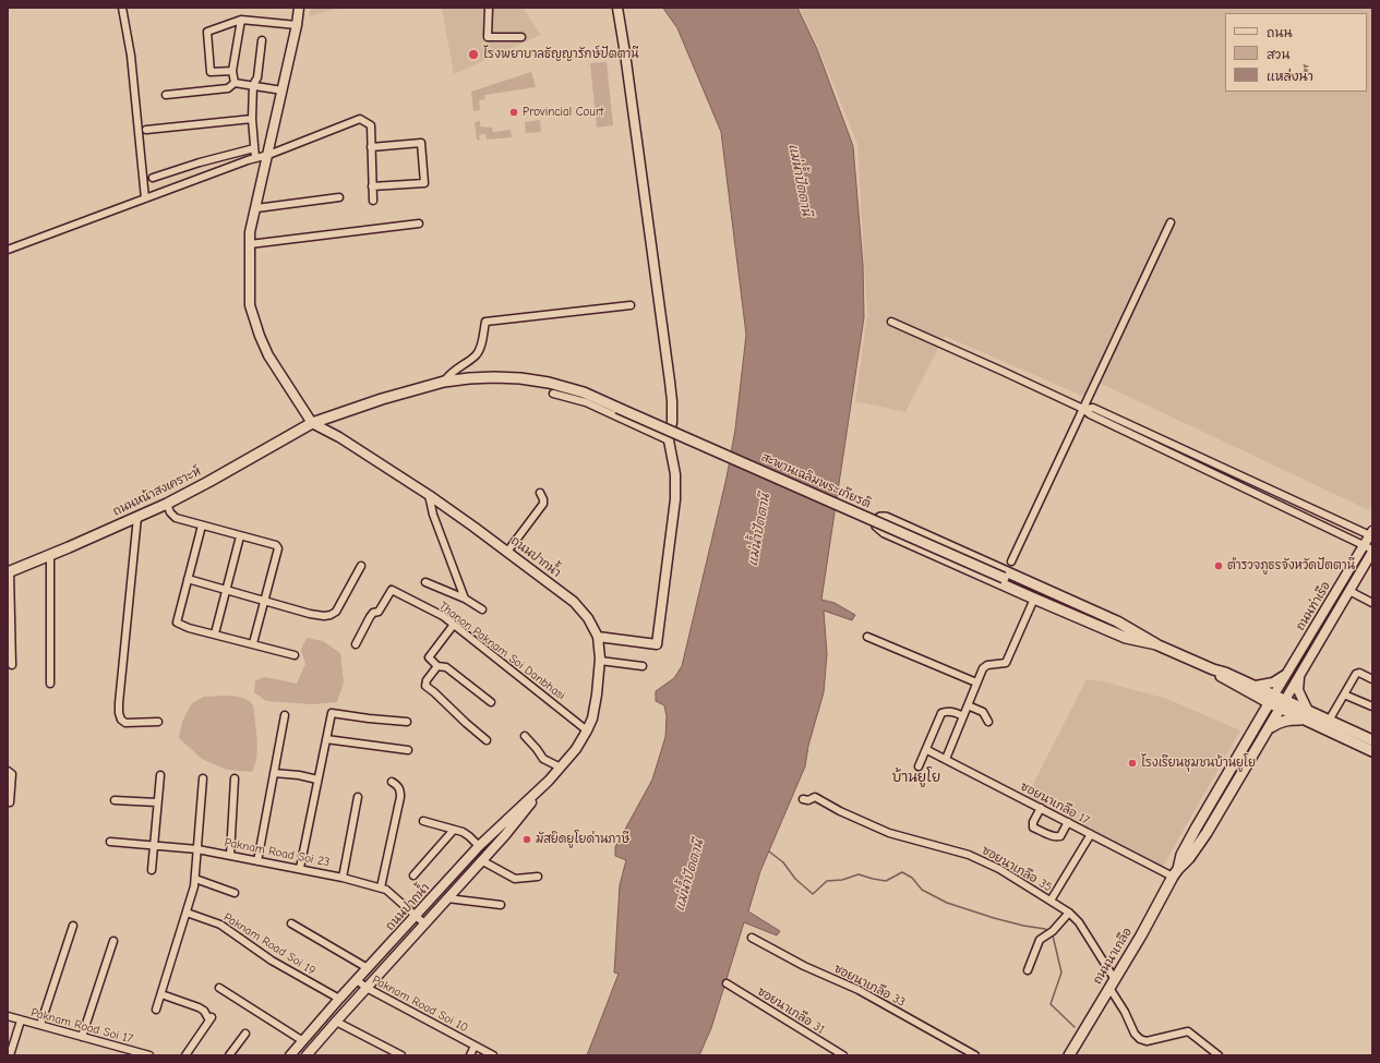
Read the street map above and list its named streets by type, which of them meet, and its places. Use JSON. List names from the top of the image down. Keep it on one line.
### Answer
{"streets":{"main road":["สะพานเฉลิมพระเกียรติ","ถนนหน้าสงเคราะห์","ถนนนาเกลือ"],"street":["ถนนปากน้ำ","ถนนท่าเรือ","Thanon Paknam Soi Danbhasi","ซอยนาเกลือ 17","Paknam Road Soi 23","ซอยนาเกลือ 35","Paknam Road Soi 19","ซอยนาเกลือ 33","Paknam Road Soi 10","ซอยนาเกลือ 31","Paknam Road Soi 17"]},"crossings":[["สะพานเฉลิมพระเกียรติ","ถนนหน้าสงเคราะห์"],["ถนนหน้าสงเคราะห์","ถนนปากน้ำ"],["ถนนปากน้ำ","Thanon Paknam Soi Danbhasi"],["ถนนปากน้ำ","Paknam Road Soi 23"],["ถนนปากน้ำ","Paknam Road Soi 19"],["ถนนปากน้ำ","Paknam Road Soi 10"],["ถนนท่าเรือ","ถนนนาเกลือ"],["ซอยนาเกลือ 17","ถนนนาเกลือ"],["ซอยนาเกลือ 35","ถนนนาเกลือ"]],"districts":["บ้านยูโย"],"water":["แม่น้ำปัตตานี"],"places":["โรงพยาบาลธัญญารักษ์ปัตตานี","Provincial Court","ตำรวจภูธรจังหวัดปัตตานี","โรงเรียนชุมชนบ้านยูโย","มัสยิดยูโยด่านภาษี"],"legend":["ถนน","สวน","แหล่งน้ำ"]}
